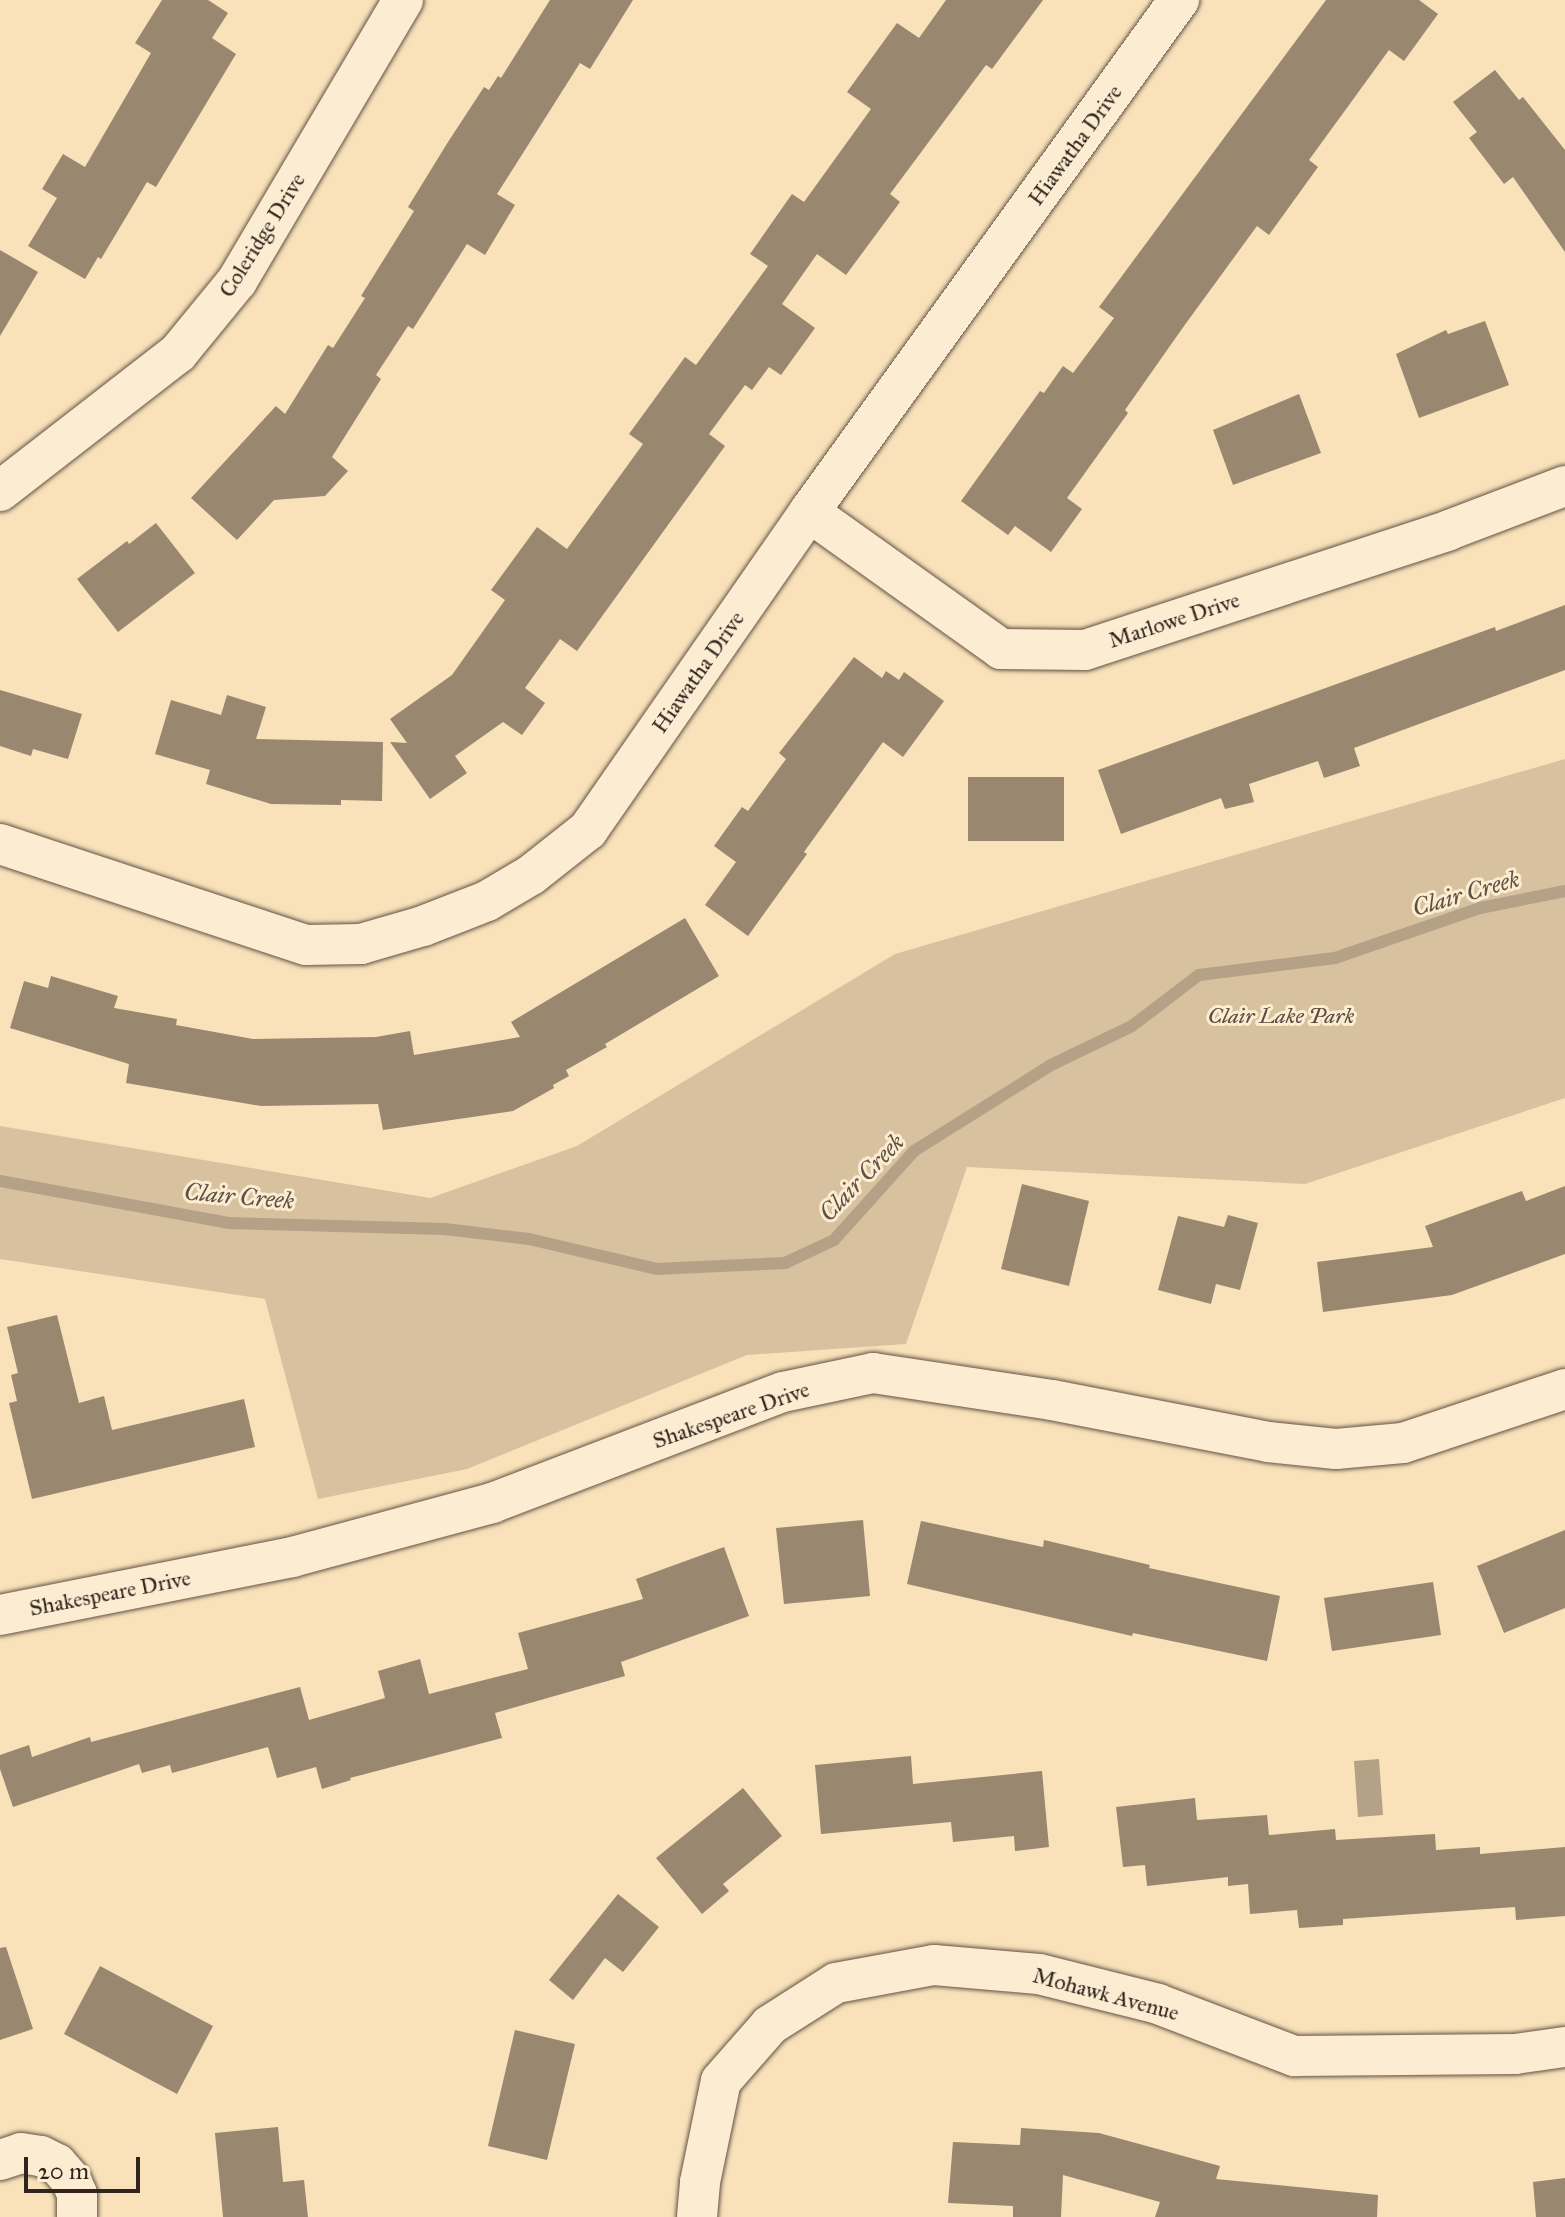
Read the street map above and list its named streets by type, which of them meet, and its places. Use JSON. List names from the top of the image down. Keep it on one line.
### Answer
{"streets":{"street":["Hiawatha Drive","Coleridge Drive","Marlowe Drive","Shakespeare Drive","Mohawk Avenue"]},"crossings":[["Hiawatha Drive","Marlowe Drive"]],"water":["Clair Creek"],"parks":["Clair Lake Park"],"scale_bar":"20 m"}
